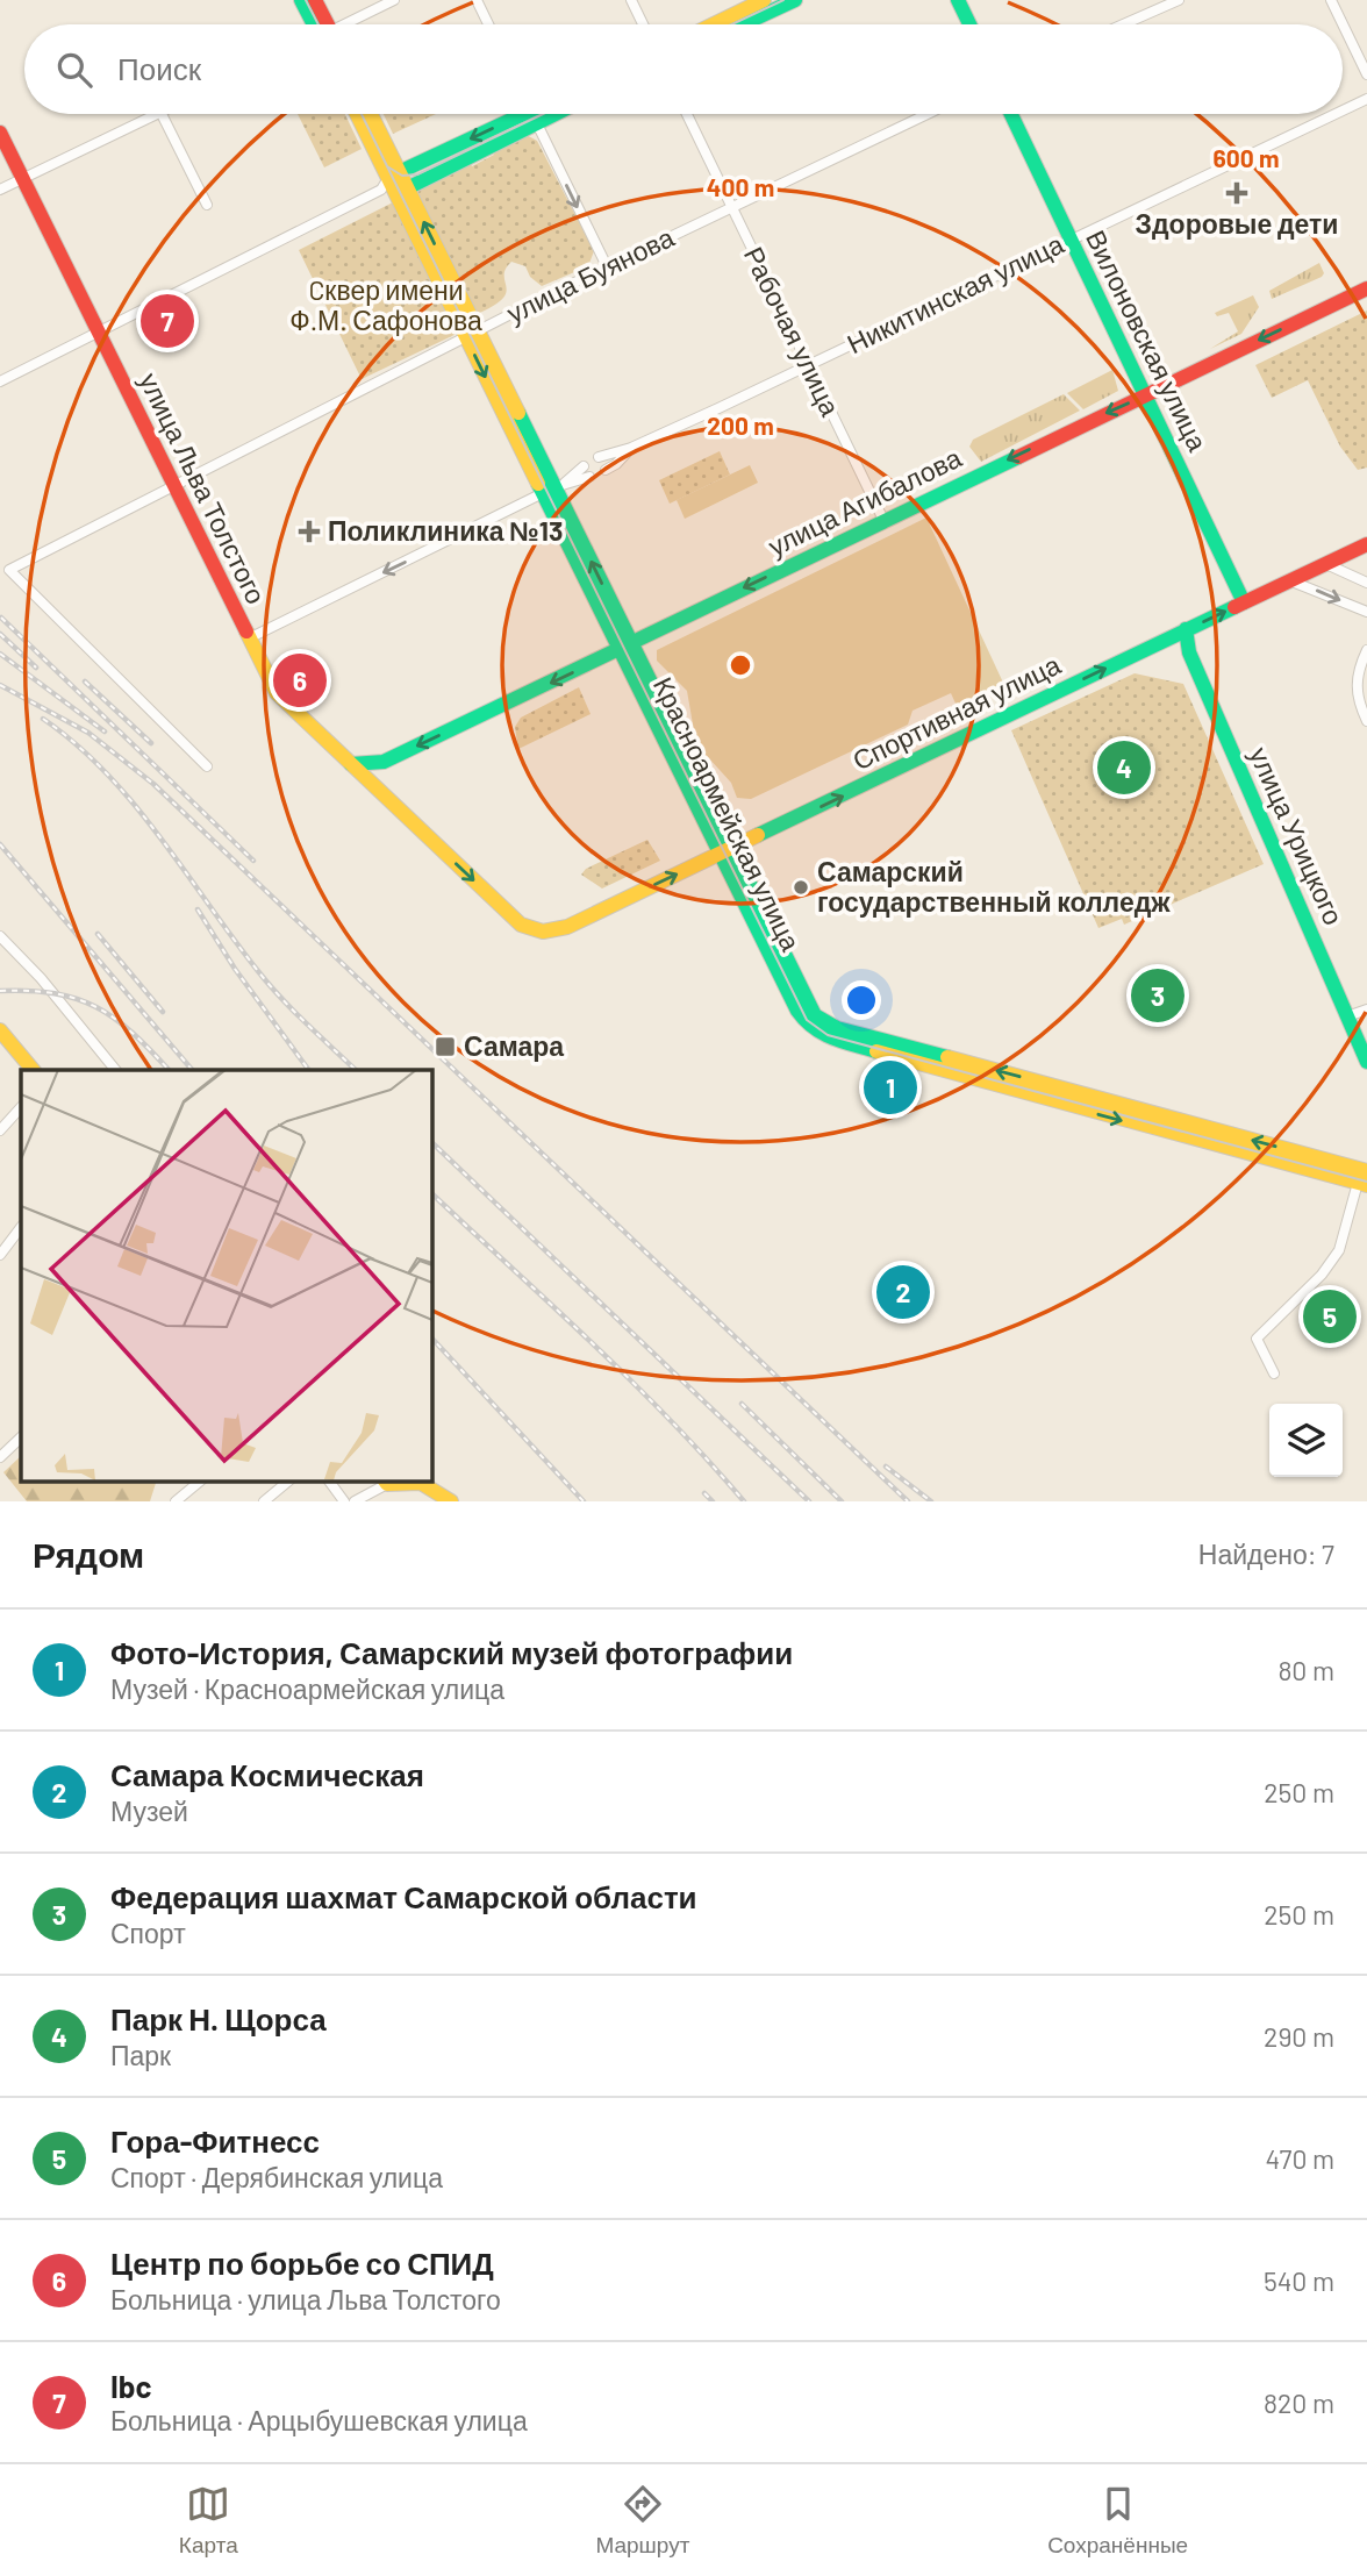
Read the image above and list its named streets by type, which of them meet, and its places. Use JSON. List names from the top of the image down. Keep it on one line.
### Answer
{"streets":{"main road":["Вилоновская улица","улица Льва Толстого","улица Агибалова","Спортивная улица","Красноармейская улица","улица Урицкого"],"street":["улица Буянова","Никитинская улица","Рабочая улица"]},"crossings":[["улица Буянова","Рабочая улица"],["улица Буянова","улица Льва Толстого"],["улица Буянова","Красноармейская улица"],["Никитинская улица","Рабочая улица"],["Никитинская улица","Вилоновская улица"],["Рабочая улица","улица Агибалова"],["Вилоновская улица","улица Агибалова"],["Вилоновская улица","Спортивная улица"],["улица Льва Толстого","улица Агибалова"],["улица Льва Толстого","Спортивная улица"],["улица Агибалова","Красноармейская улица"],["Спортивная улица","Красноармейская улица"],["Спортивная улица","улица Урицкого"]],"one_way":["улица Агибалова","Спортивная улица"],"parks":["Cквер имени Ф.М. Сафонова"],"places":{"health":["Здоровые дети","Поликлиника №13"],"other":["Самарский государственный колледж"],"transit":["Самара"]},"page":{"search":"Поиск","pins":["7","6","4","3","1","2","5"],"heading":["Рядом","Найдено: 7"],"list":[{"mark":"1","name":"Фото-История, Самарский музей фотографии","note":"Музей · Красноармейская улица","value":"80 m"},{"mark":"2","name":"Самара Космическая","note":"Музей","value":"250 m"},{"mark":"3","name":"Федерация шахмат Самарской области","note":"Спорт","value":"250 m"},{"mark":"4","name":"Парк Н. Щорса","note":"Парк","value":"290 m"},{"mark":"5","name":"Гора-Фитнесс","note":"Спорт · Дерябинская улица","value":"470 m"},{"mark":"6","name":"Центр по борьбе со СПИД","note":"Больница · улица Льва Толстого","value":"540 m"},{"mark":"7","name":"Ibc","note":"Больница · Арцыбушевская улица","value":"820 m"}],"nav":["Карта","Маршрут","Сохранённые"]},"rings":["600 m","400 m","200 m"]}
